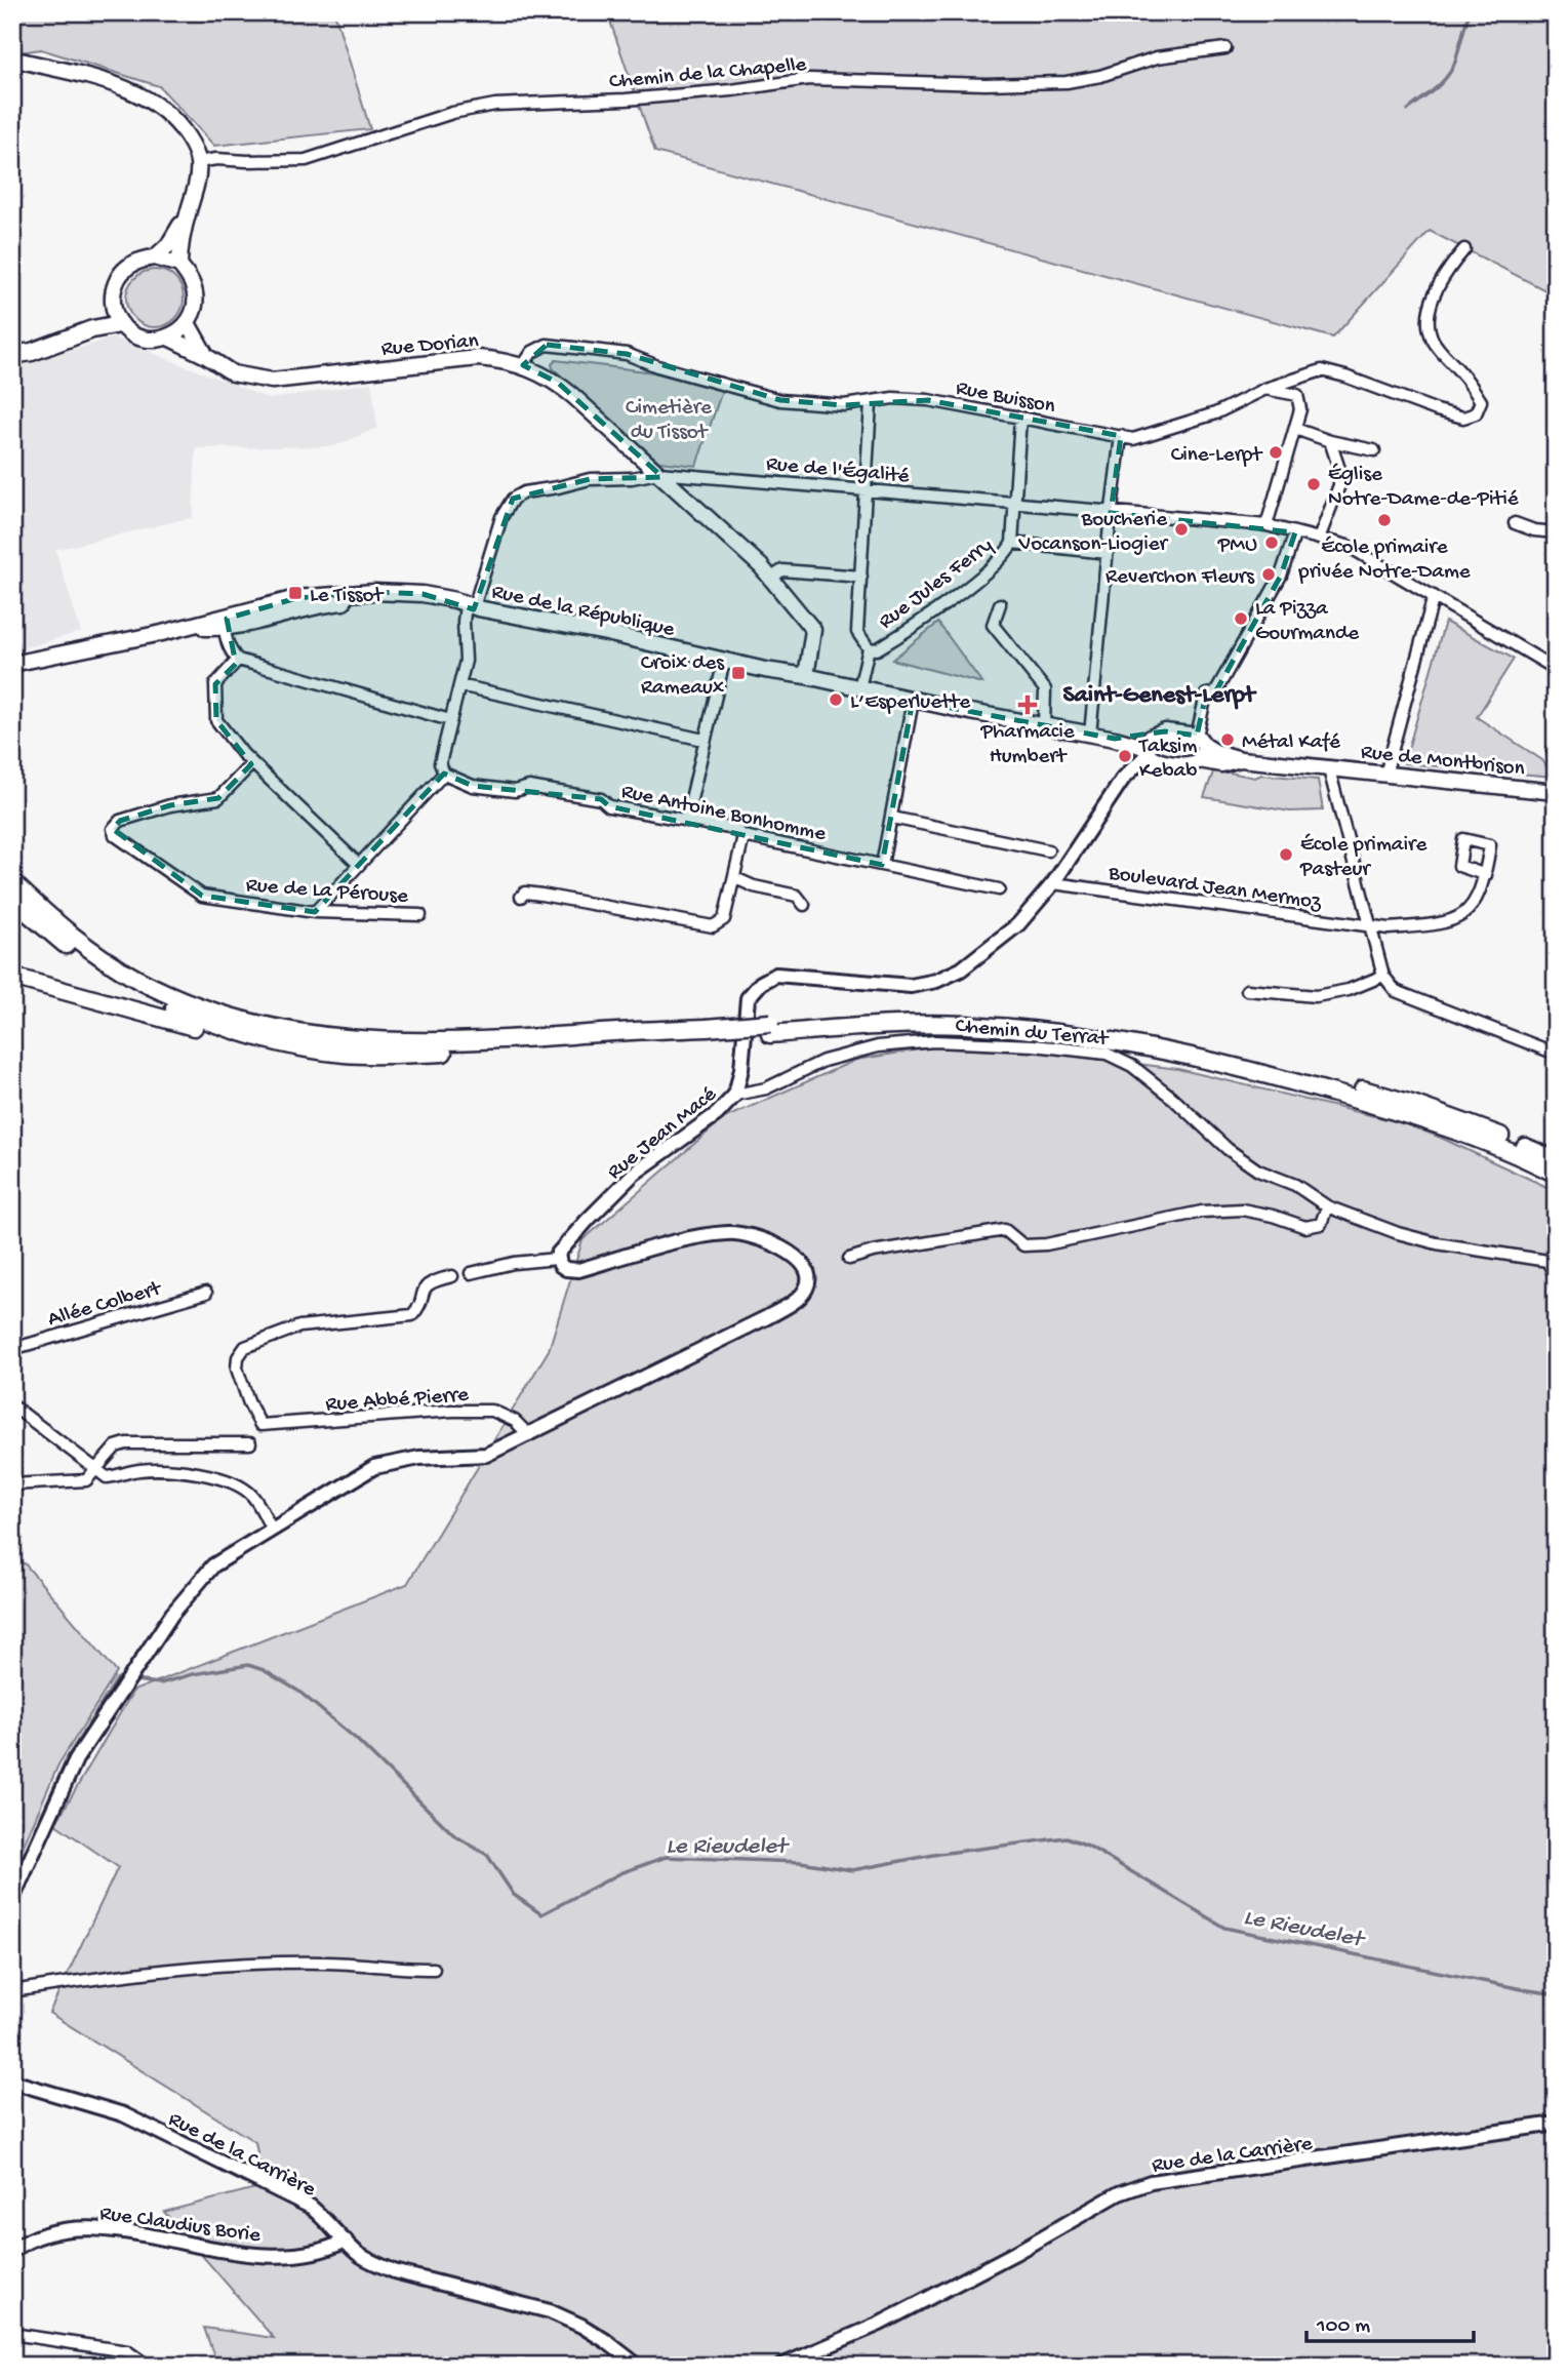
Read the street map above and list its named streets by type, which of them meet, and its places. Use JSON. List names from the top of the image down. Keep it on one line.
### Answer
{"streets":{"main road":["Rue Dorian","Rue de la République","Rue de Montbrison"],"street":["Chemin de la Chapelle","Rue Buisson","Rue de l'Égalité","Rue Jules Ferry","Rue Antoine Bonhomme","Boulevard Jean Mermoz","Rue de La Pérouse","Chemin du Terrat","Rue Jean Macé","Allée Colbert","Rue Abbé Pierre","Rue de la Carrière","Rue Claudius Borie"]},"crossings":[["Rue Dorian","Rue Buisson"],["Rue Dorian","Rue de l'Égalité"],["Rue Dorian","Rue de la République"],["Rue de l'Égalité","Rue de la République"],["Rue de la République","Rue Jean Macé"],["Boulevard Jean Mermoz","Rue Jean Macé"],["Chemin du Terrat","Rue Jean Macé"],["Rue de la Carrière","Rue Claudius Borie"]],"districts":["Saint-Genest-Lerpt"],"water":["Le Rieudelet"],"parks":["Cimetière du Tissot"],"places":{"other":["Cine-Lerpt","Église Notre-Dame-de-Pitié","École primaire privée Notre-Dame","Boucherie Vocanson-Liogier","PMU","Reverchon Fleurs","La Pizza Gourmande","L’Esperluette","Métal Kafé","Taksim Kebab","École primaire Pasteur"],"transit":["Le Tissot","Croix des Rameaux"],"health":["Pharmacie Humbert"]},"scale_bar":"100 m"}
